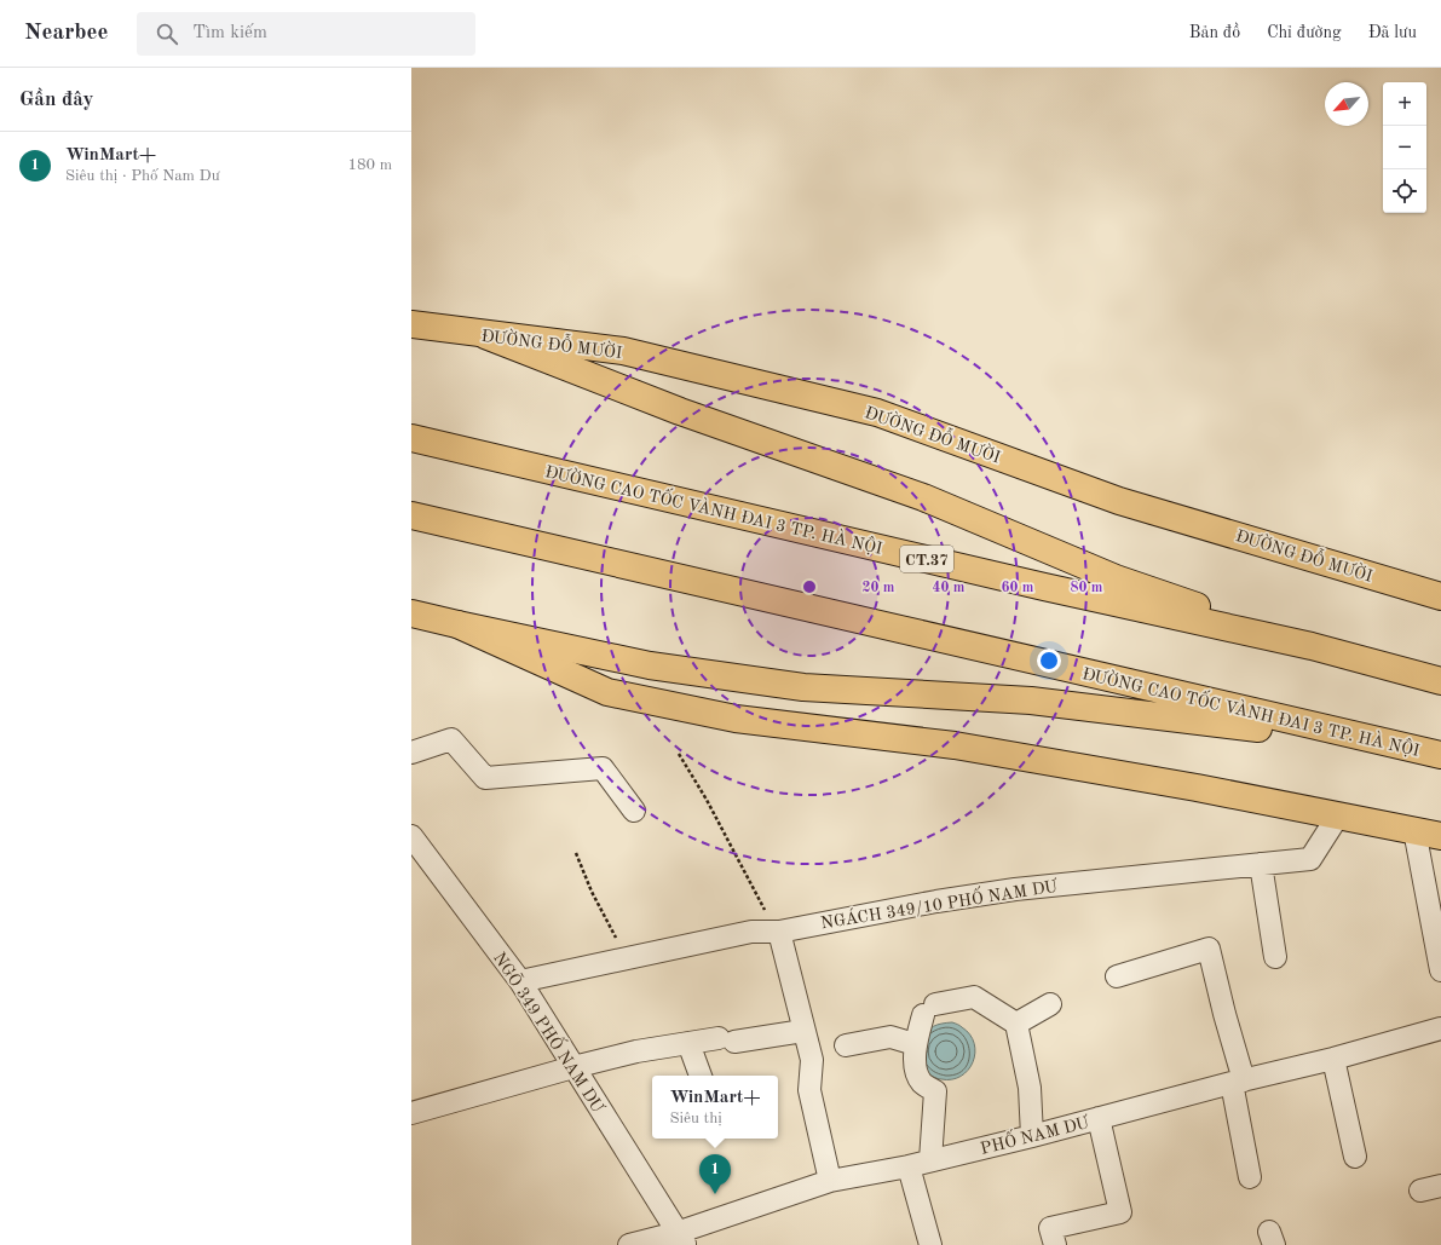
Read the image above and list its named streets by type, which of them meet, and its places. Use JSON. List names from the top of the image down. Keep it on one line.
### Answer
{"streets":{"main road":["ĐƯỜNG ĐỖ MƯỜI","ĐƯỜNG CAO TỐC VÀNH ĐAI 3 TP. HÀ NỘI","CT.37"],"street":["NGÁCH 349/10 PHỐ NAM DƯ","NGÕ 349 PHỐ NAM DƯ","PHỐ NAM DƯ"]},"crossings":[["NGÁCH 349/10 PHỐ NAM DƯ","NGÕ 349 PHỐ NAM DƯ"],["NGÕ 349 PHỐ NAM DƯ","PHỐ NAM DƯ"]],"north":"bottom left","page":{"header":"Nearbee","search":"Tìm kiếm","nav":["Bản đồ","Chỉ đường","Đã lưu"],"heading":"Gần đây","map_buttons":["+","−"],"list":[{"mark":"1","name":"WinMart+","note":"Siêu thị · Phố Nam Dư","value":"180 m"}],"popup":["WinMart+","Siêu thị"],"pins":"1"},"rings":["20 m","40 m","60 m","80 m"]}
